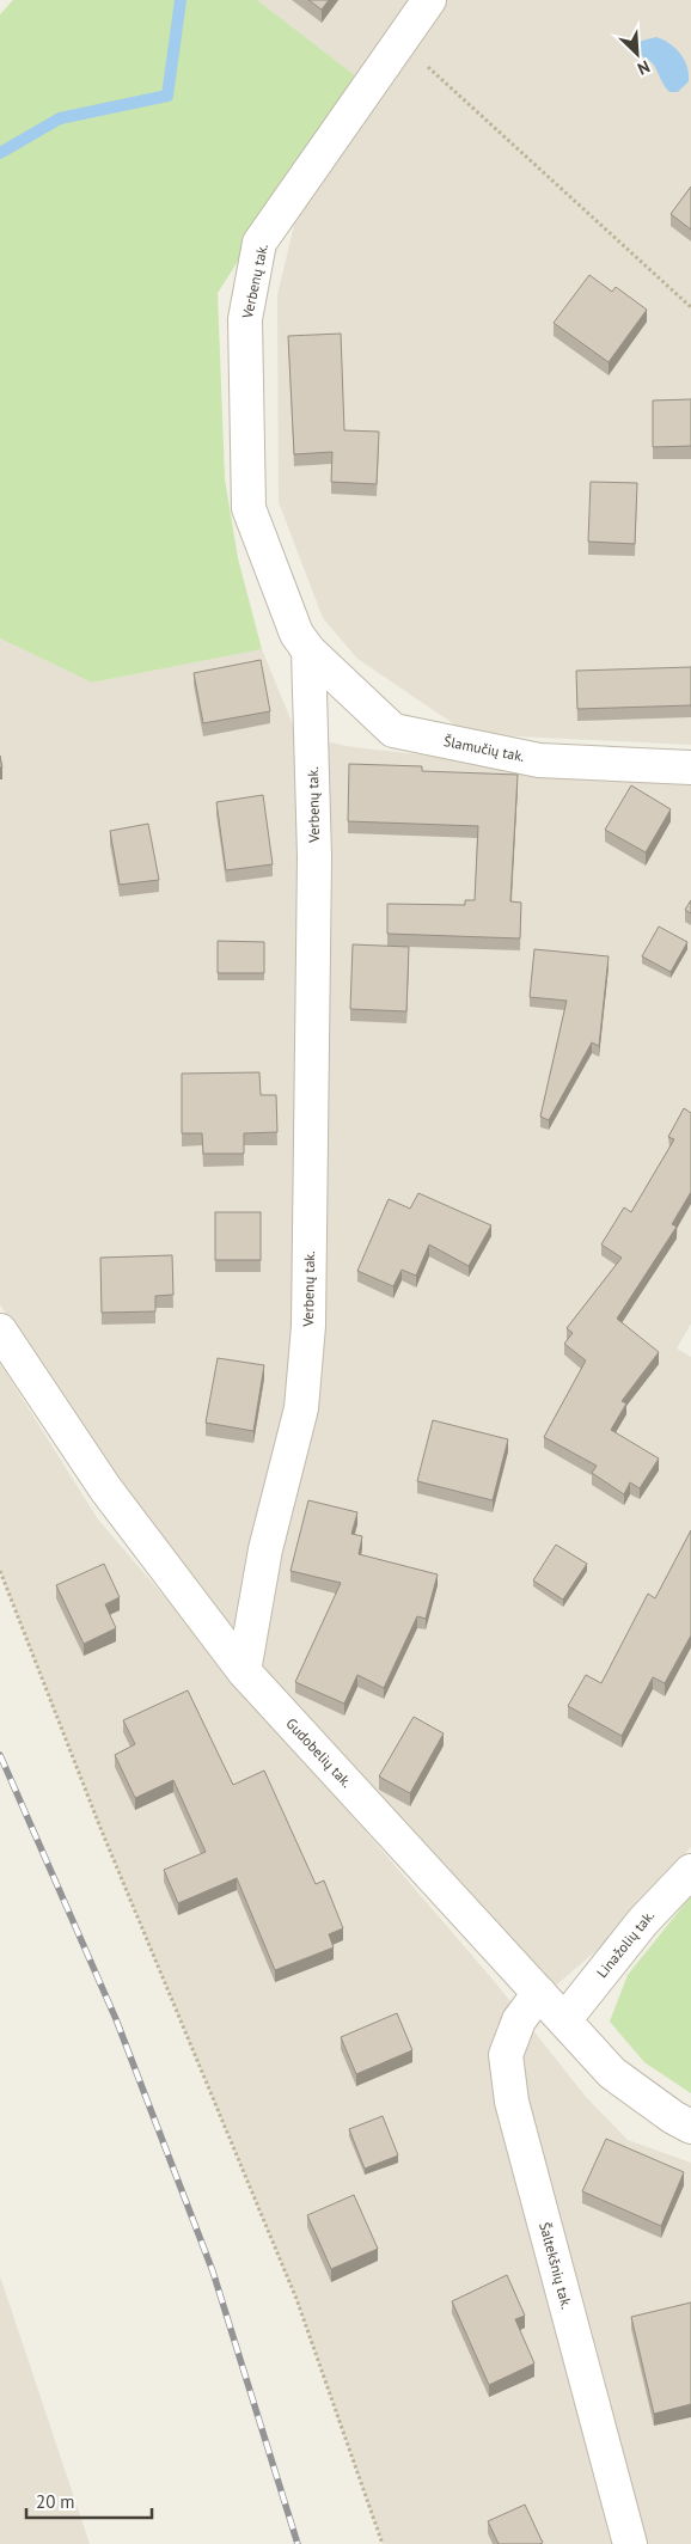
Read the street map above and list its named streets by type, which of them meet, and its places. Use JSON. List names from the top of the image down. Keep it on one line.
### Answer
{"streets":{"street":["Verbenų tak.","Šlamučių tak.","Gudobelių tak.","Linažolių tak.","Šaltekšnių tak."]},"crossings":[["Verbenų tak.","Šlamučių tak."],["Verbenų tak.","Gudobelių tak."],["Gudobelių tak.","Linažolių tak."],["Gudobelių tak.","Šaltekšnių tak."]],"scale_bar":"20 m","north":"bottom right"}
